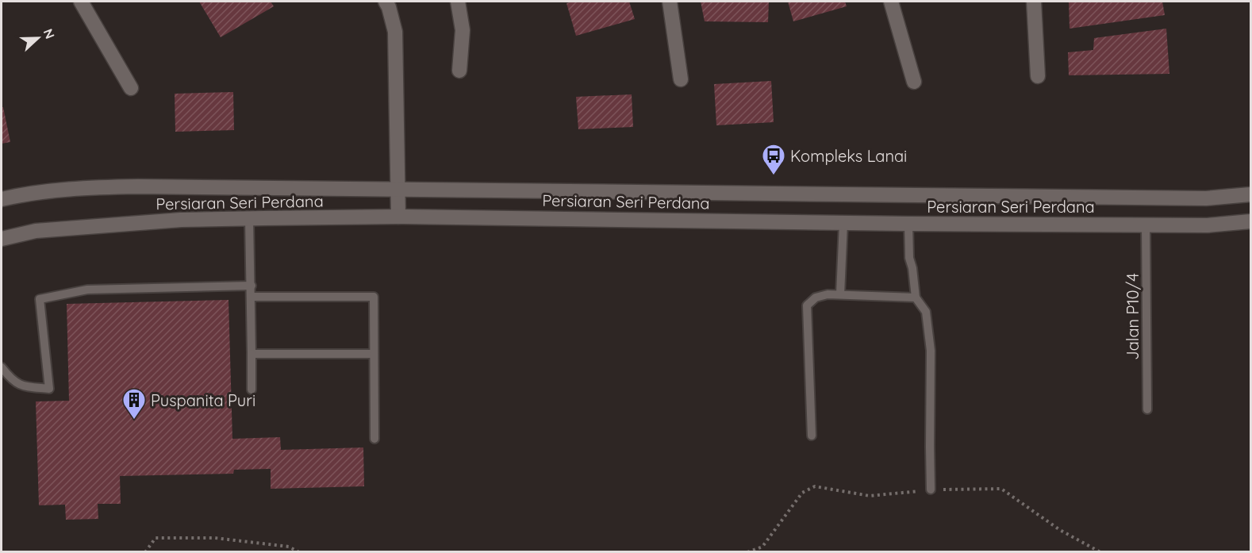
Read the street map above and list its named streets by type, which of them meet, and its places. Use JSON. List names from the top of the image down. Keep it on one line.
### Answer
{"streets":{"street":["Persiaran Seri Perdana"],"lane":["Jalan P10/4"]},"crossings":[["Persiaran Seri Perdana","Jalan P10/4"]],"places":{"bus stop":["Kompleks Lanai"],"building":["Puspanita Puri"]},"north":"right"}
